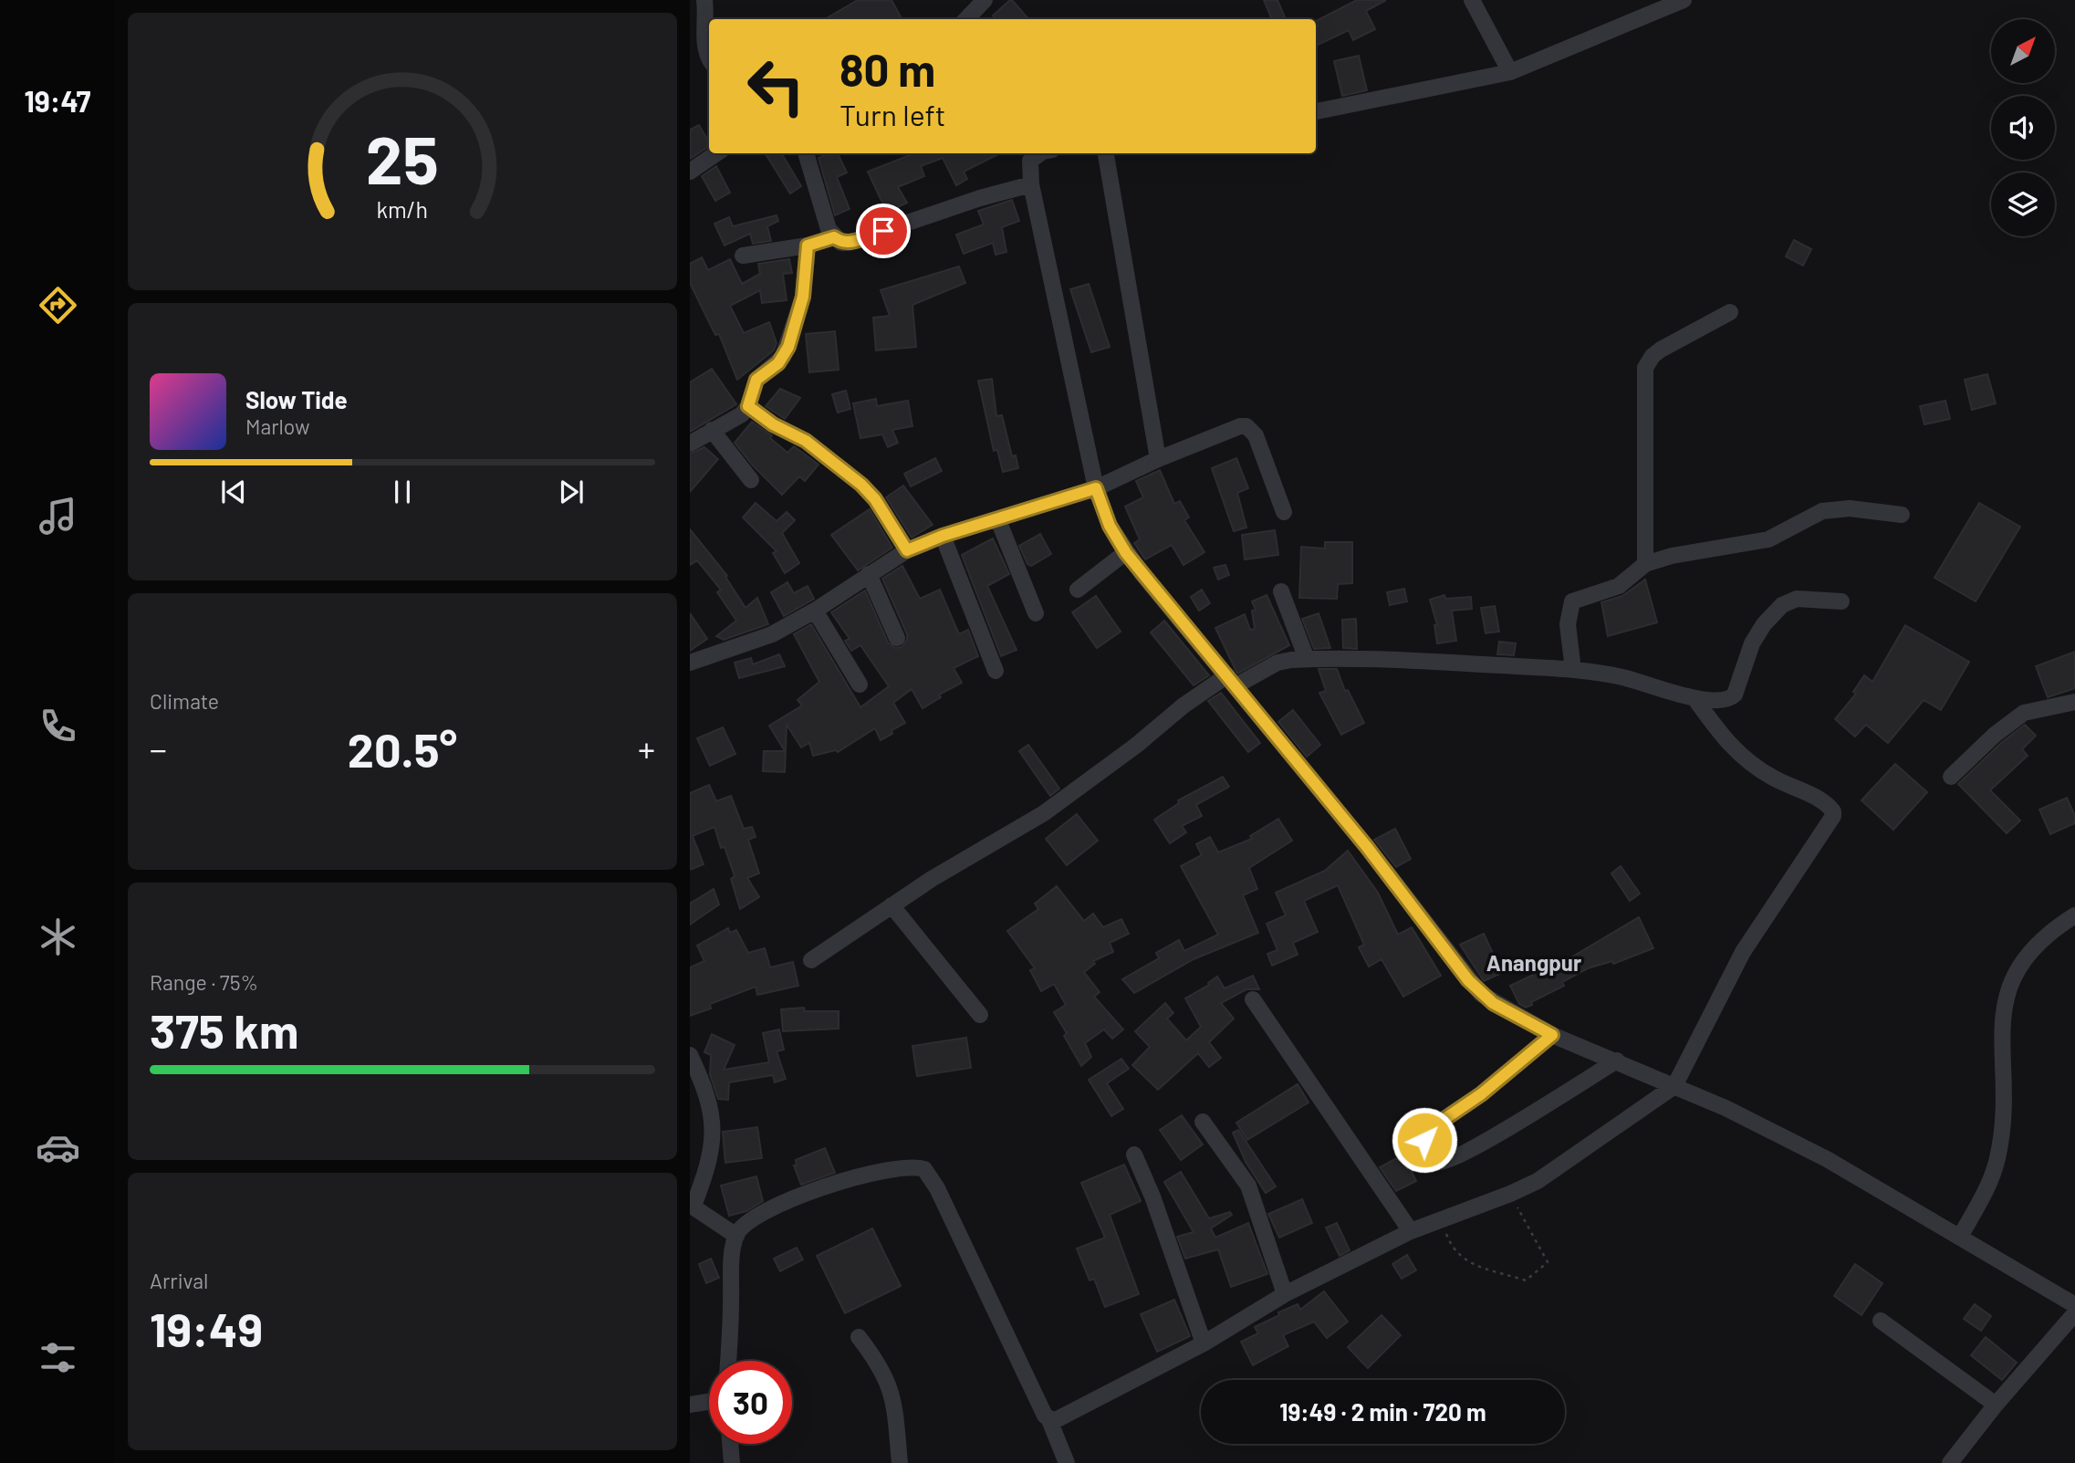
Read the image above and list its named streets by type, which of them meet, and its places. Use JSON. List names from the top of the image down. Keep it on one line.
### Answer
{"districts":["Anangpur"],"north":"top right","page":{"tabs":"19:47","turn":["80 m","Turn left"],"song":["Slow Tide","Marlow"],"tile":["Climate",["Range · 75%","375 km"],["Arrival","19:49"]],"heat":["−","20.5°","+"],"limit":"30","trip":"19:49 · 2 min · 720 m","gauge":["25","km/h"]}}
